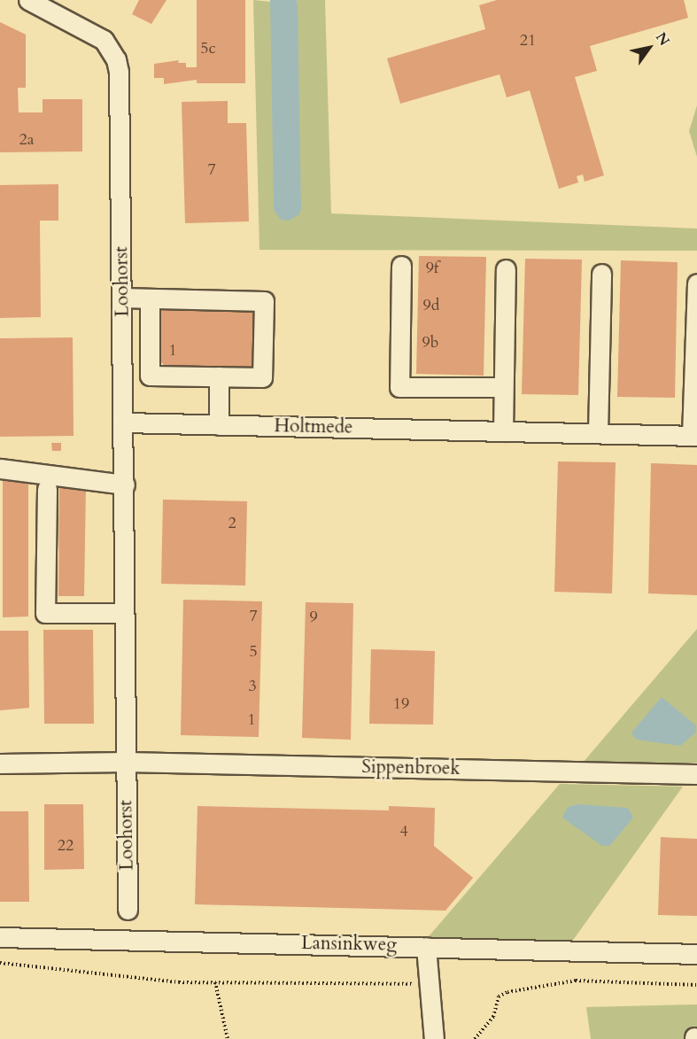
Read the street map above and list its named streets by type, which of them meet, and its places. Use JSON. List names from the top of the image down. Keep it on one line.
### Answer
{"streets":{"street":["Loohorst","Holtmede","Sippenbroek","Lansinkweg"]},"crossings":[["Loohorst","Holtmede"],["Loohorst","Sippenbroek"]],"house_numbers":["21","5c","2a","7","9f","9d","9b","1","2","7","9","5","3","19","1","4","22"],"north":"top right"}
